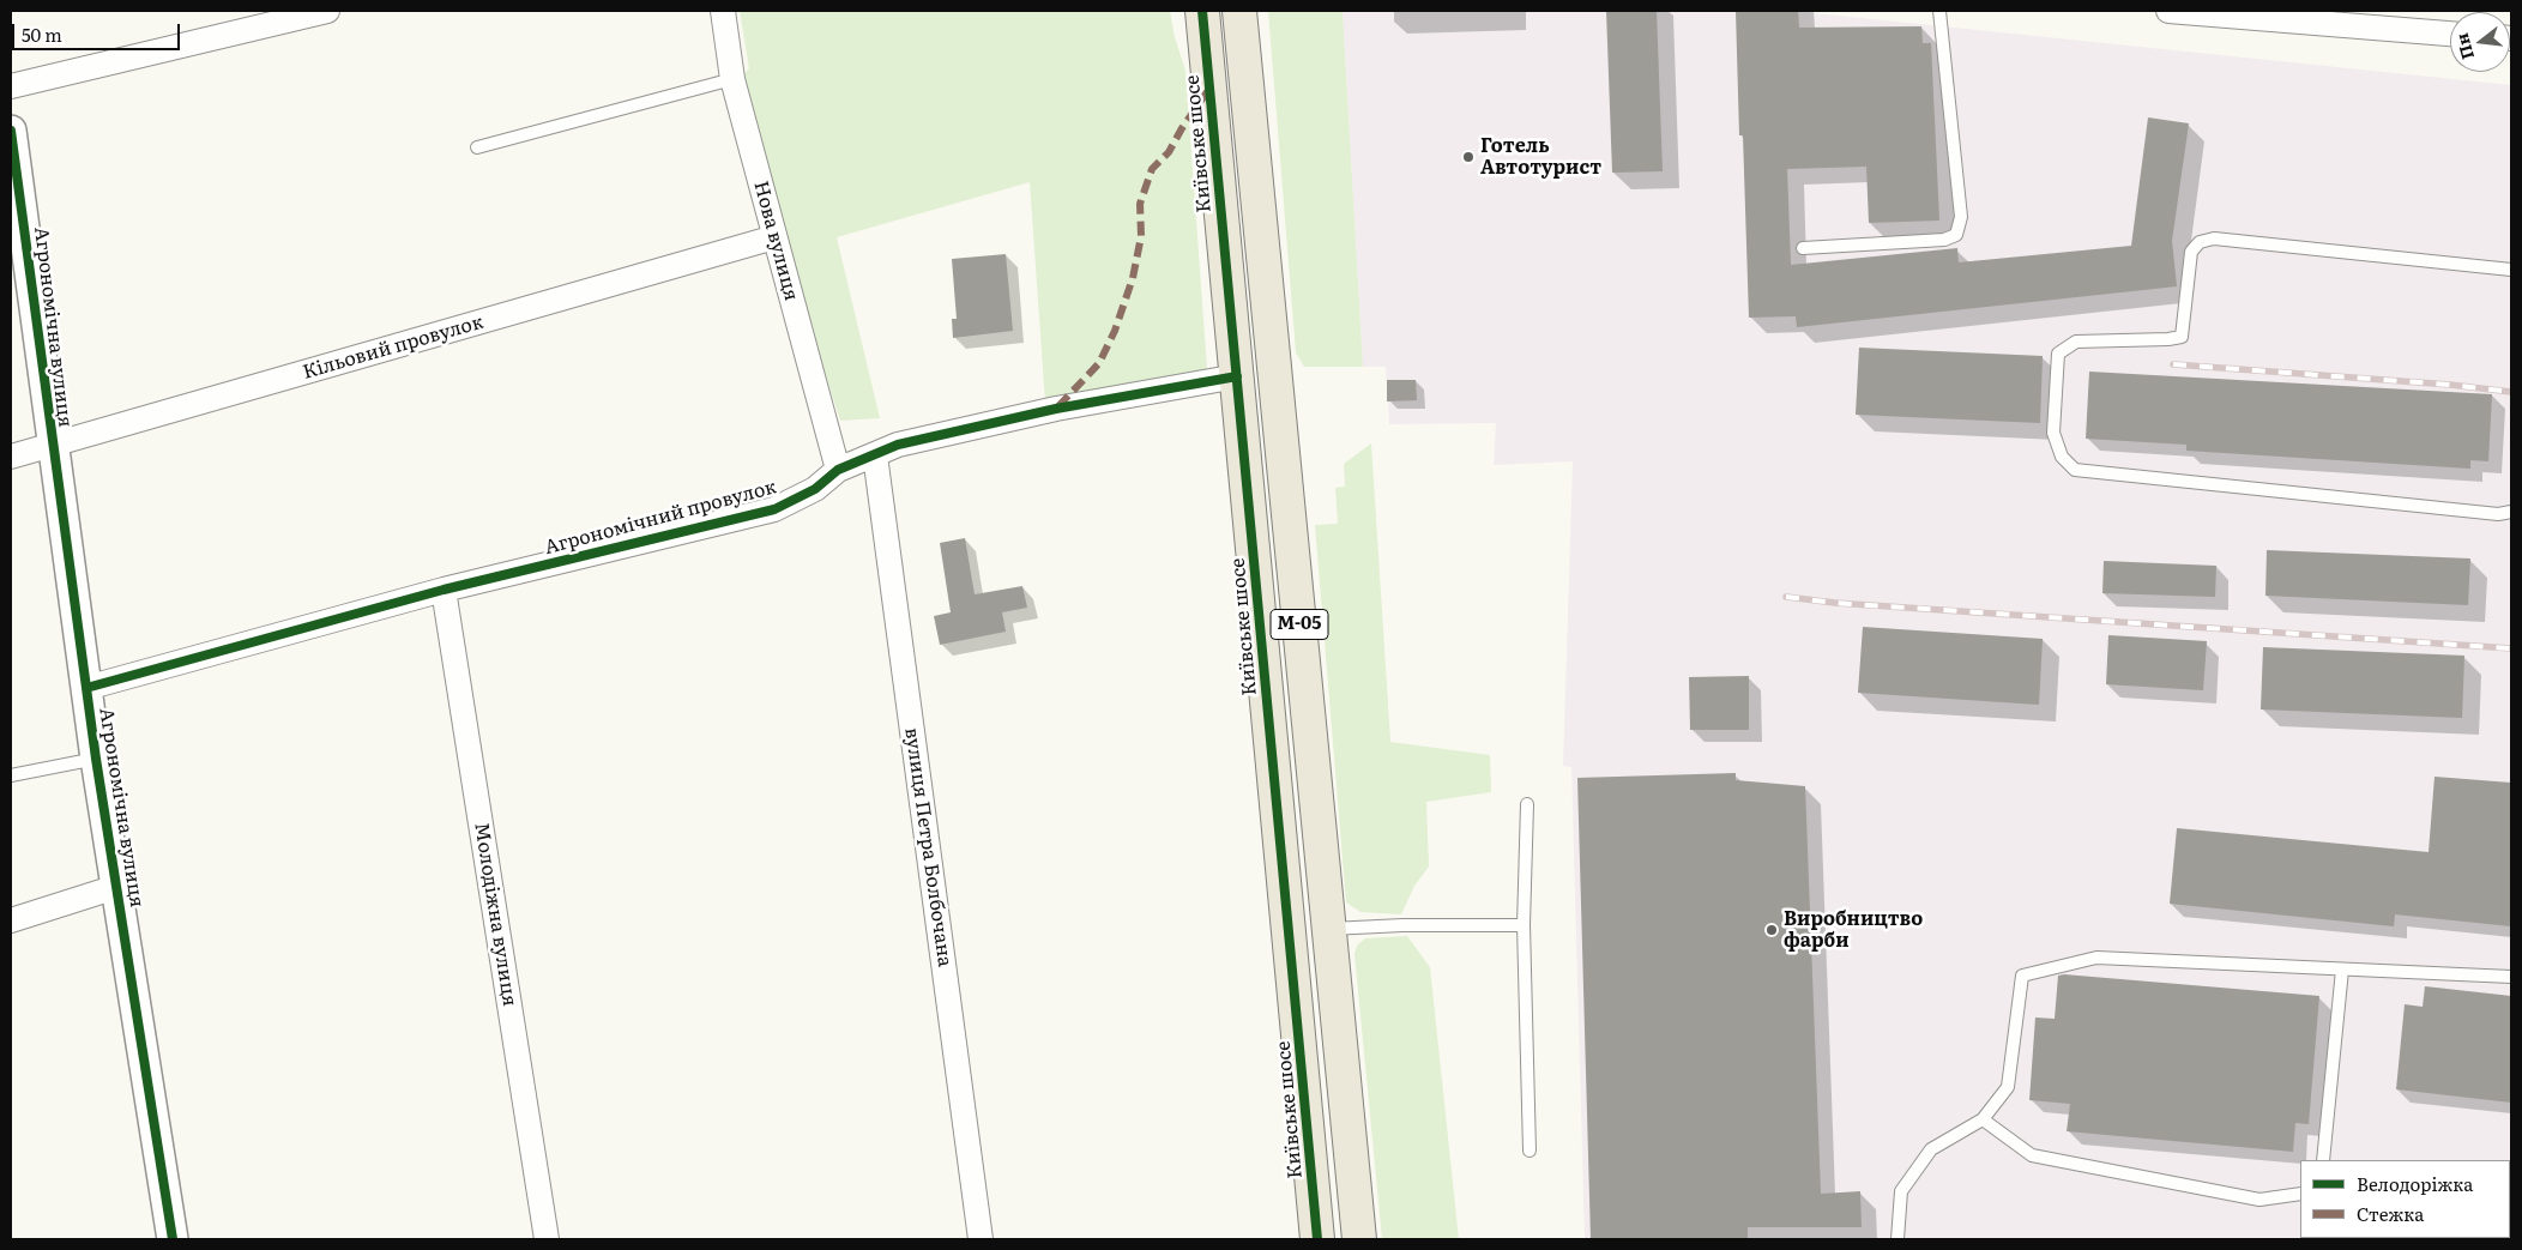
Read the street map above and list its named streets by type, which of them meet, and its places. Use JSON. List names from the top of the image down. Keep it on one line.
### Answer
{"streets":{"main road":["Київське шосе","М-05"],"street":["Нова вулиця","Агрономічна вулиця","Кільовий провулок","Агрономічний провулок","вулиця Петра Болбочана","Молодіжна вулиця"]},"crossings":[["Київське шосе","Агрономічний провулок"],["Нова вулиця","Кільовий провулок"],["Нова вулиця","Агрономічний провулок"],["Агрономічна вулиця","Кільовий провулок"],["Агрономічна вулиця","Агрономічний провулок"],["Агрономічний провулок","вулиця Петра Болбочана"],["Агрономічний провулок","Молодіжна вулиця"]],"places":["Готель Автотурист","Виробництво фарби"],"legend":["Велодоріжка","Стежка"],"scale_bar":"50 m","north":"left"}
